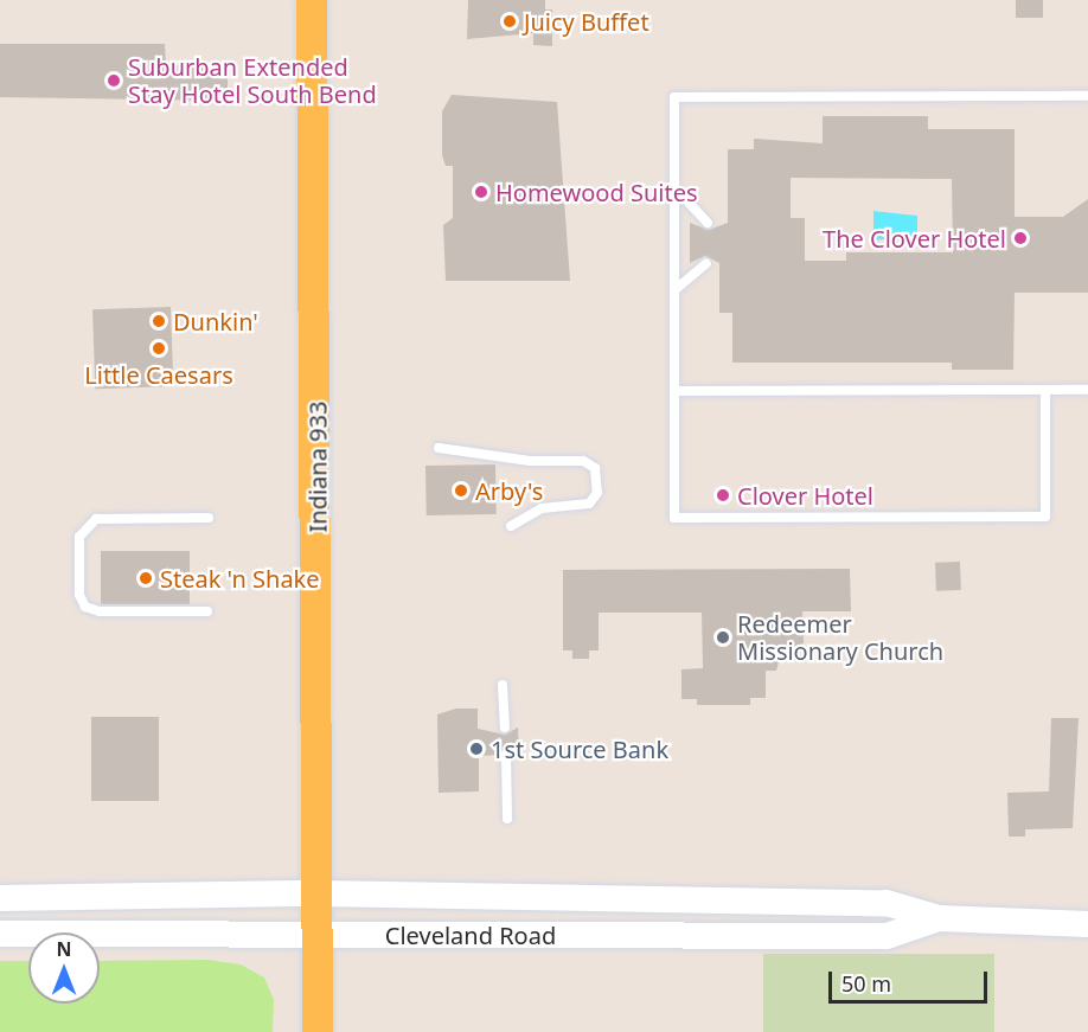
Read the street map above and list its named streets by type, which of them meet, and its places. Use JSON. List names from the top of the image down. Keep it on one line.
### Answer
{"streets":{"main road":["Indiana 933","Cleveland Road"]},"crossings":[["Indiana 933","Cleveland Road"]],"places":["Juicy Buffet","Suburban Extended Stay Hotel South Bend","Homewood Suites","The Clover Hotel","Dunkin'","Little Caesars","Arby's","Clover Hotel","Steak 'n Shake","Redeemer Missionary Church","1st Source Bank"],"scale_bar":"50 m","north":"top"}
